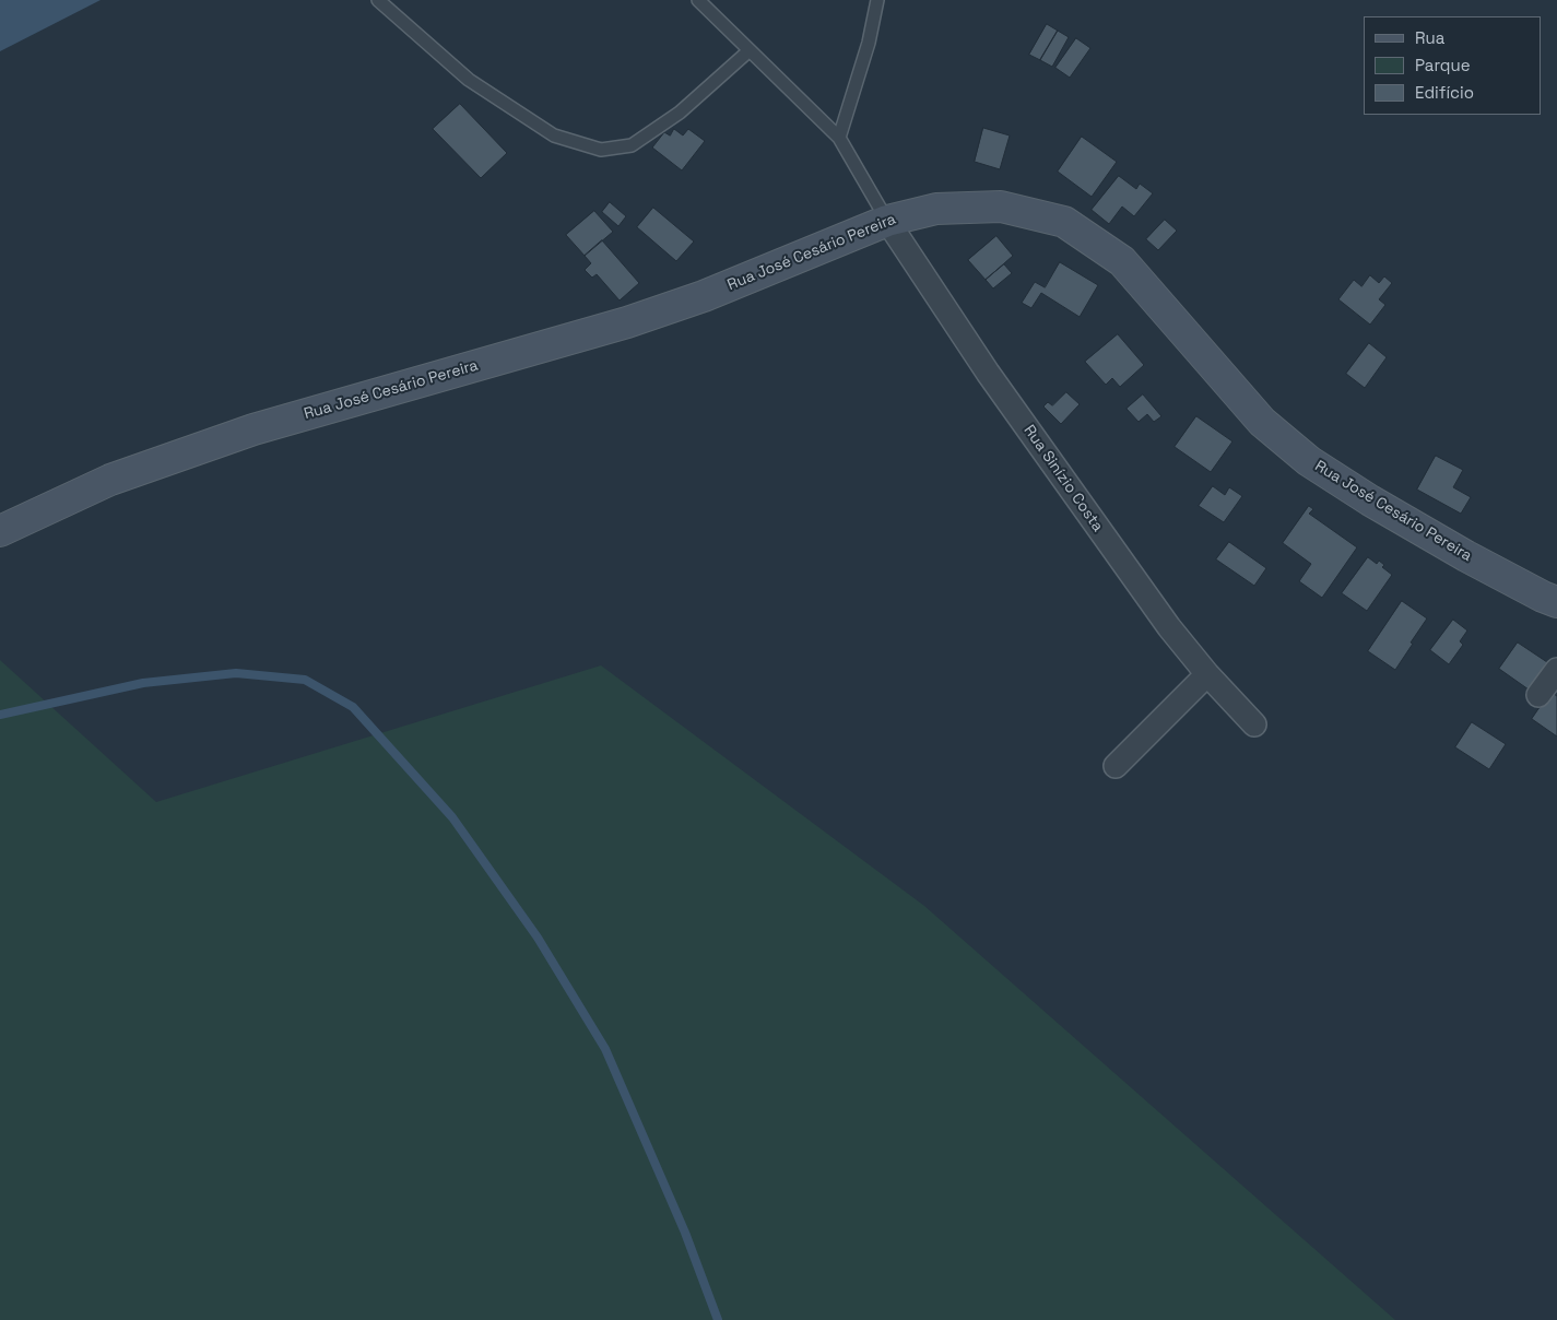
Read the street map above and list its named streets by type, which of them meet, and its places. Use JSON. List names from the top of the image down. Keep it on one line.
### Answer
{"streets":{"street":["Rua José Cesário Pereira","Rua Sinízio Costa"]},"crossings":[["Rua José Cesário Pereira","Rua Sinízio Costa"]],"legend":["Rua","Parque","Edifício"]}
